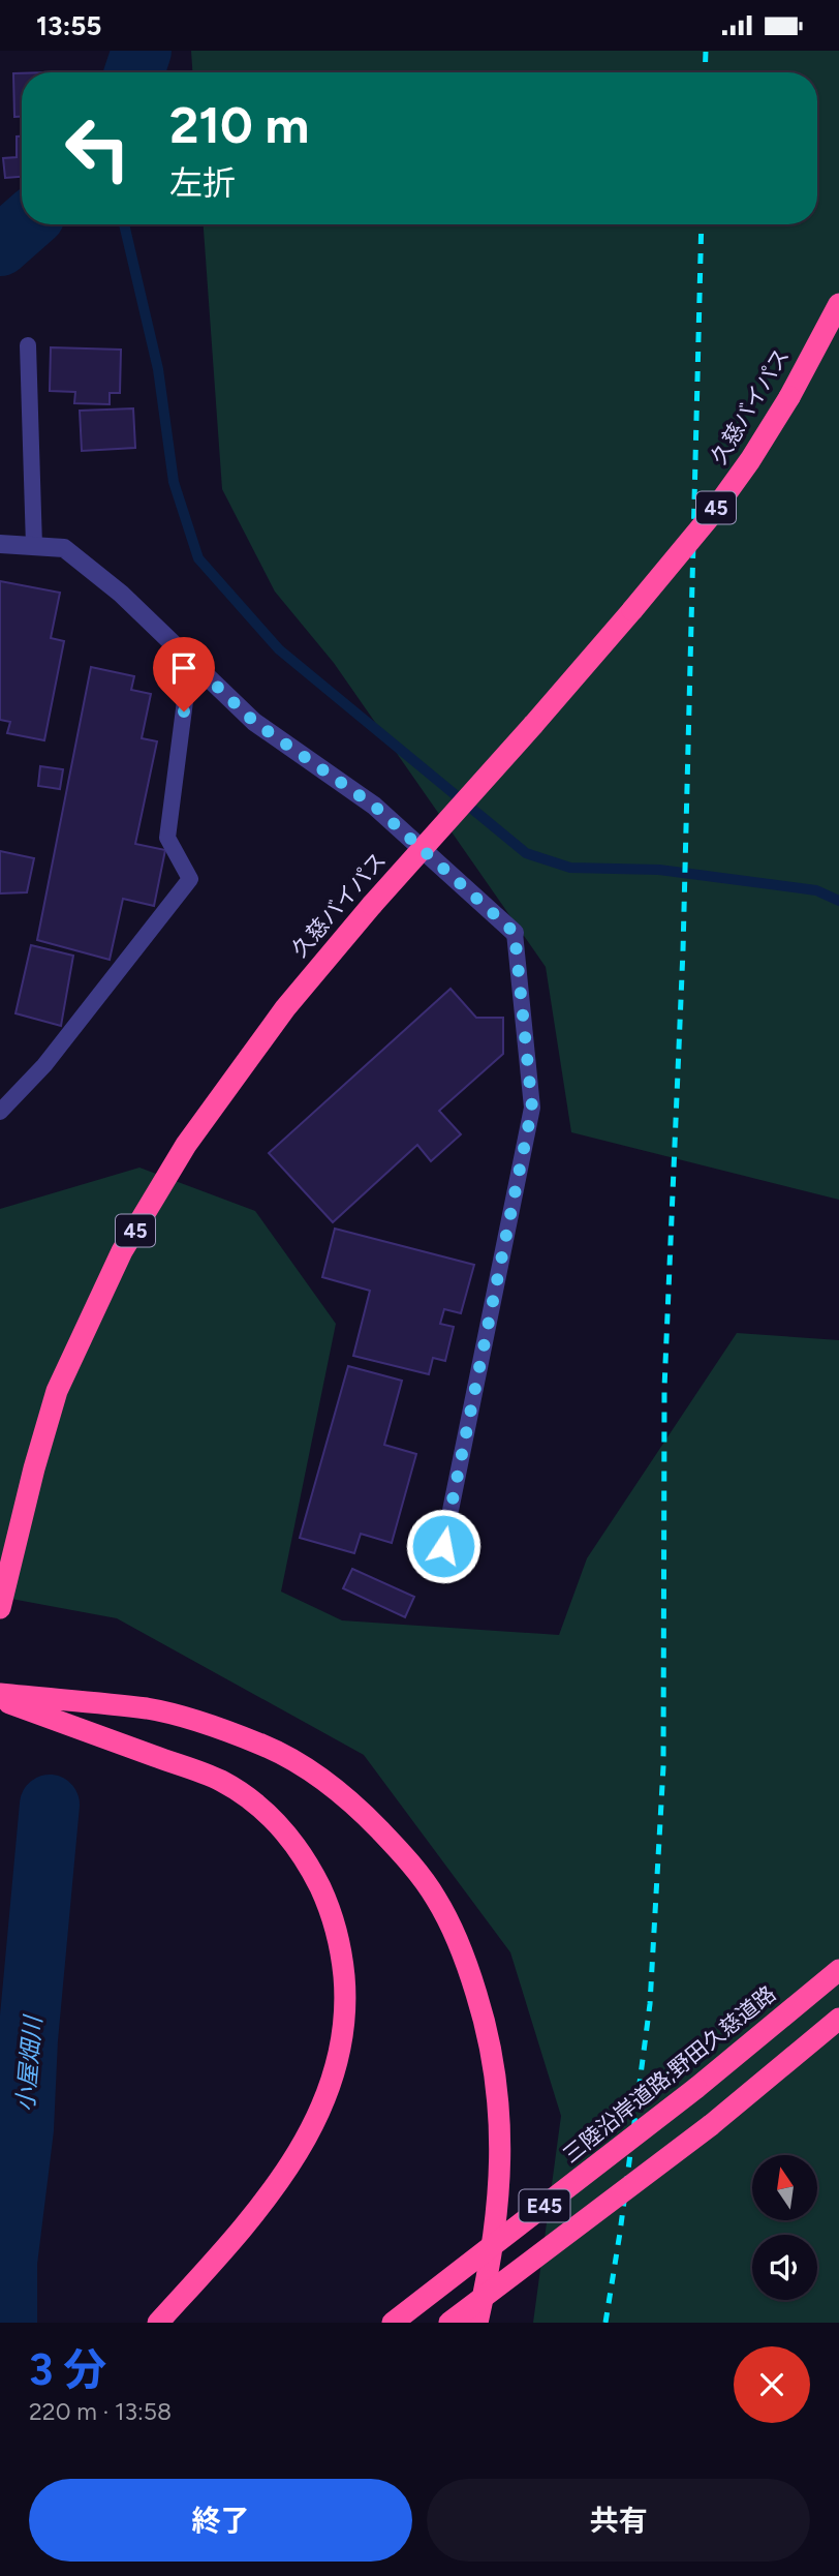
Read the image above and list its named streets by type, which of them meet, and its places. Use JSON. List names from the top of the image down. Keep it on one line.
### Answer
{"streets":{"highway":["久慈バイパス","45","三陸沿岸道路;野田久慈道路","E45"]},"water":["小屋畑川"],"north":"top","page":{"status":"13:55","turn":["210 m","左折"],"heading":["3 分","220 m · 13:58"],"buttons":["終了","共有"]}}
